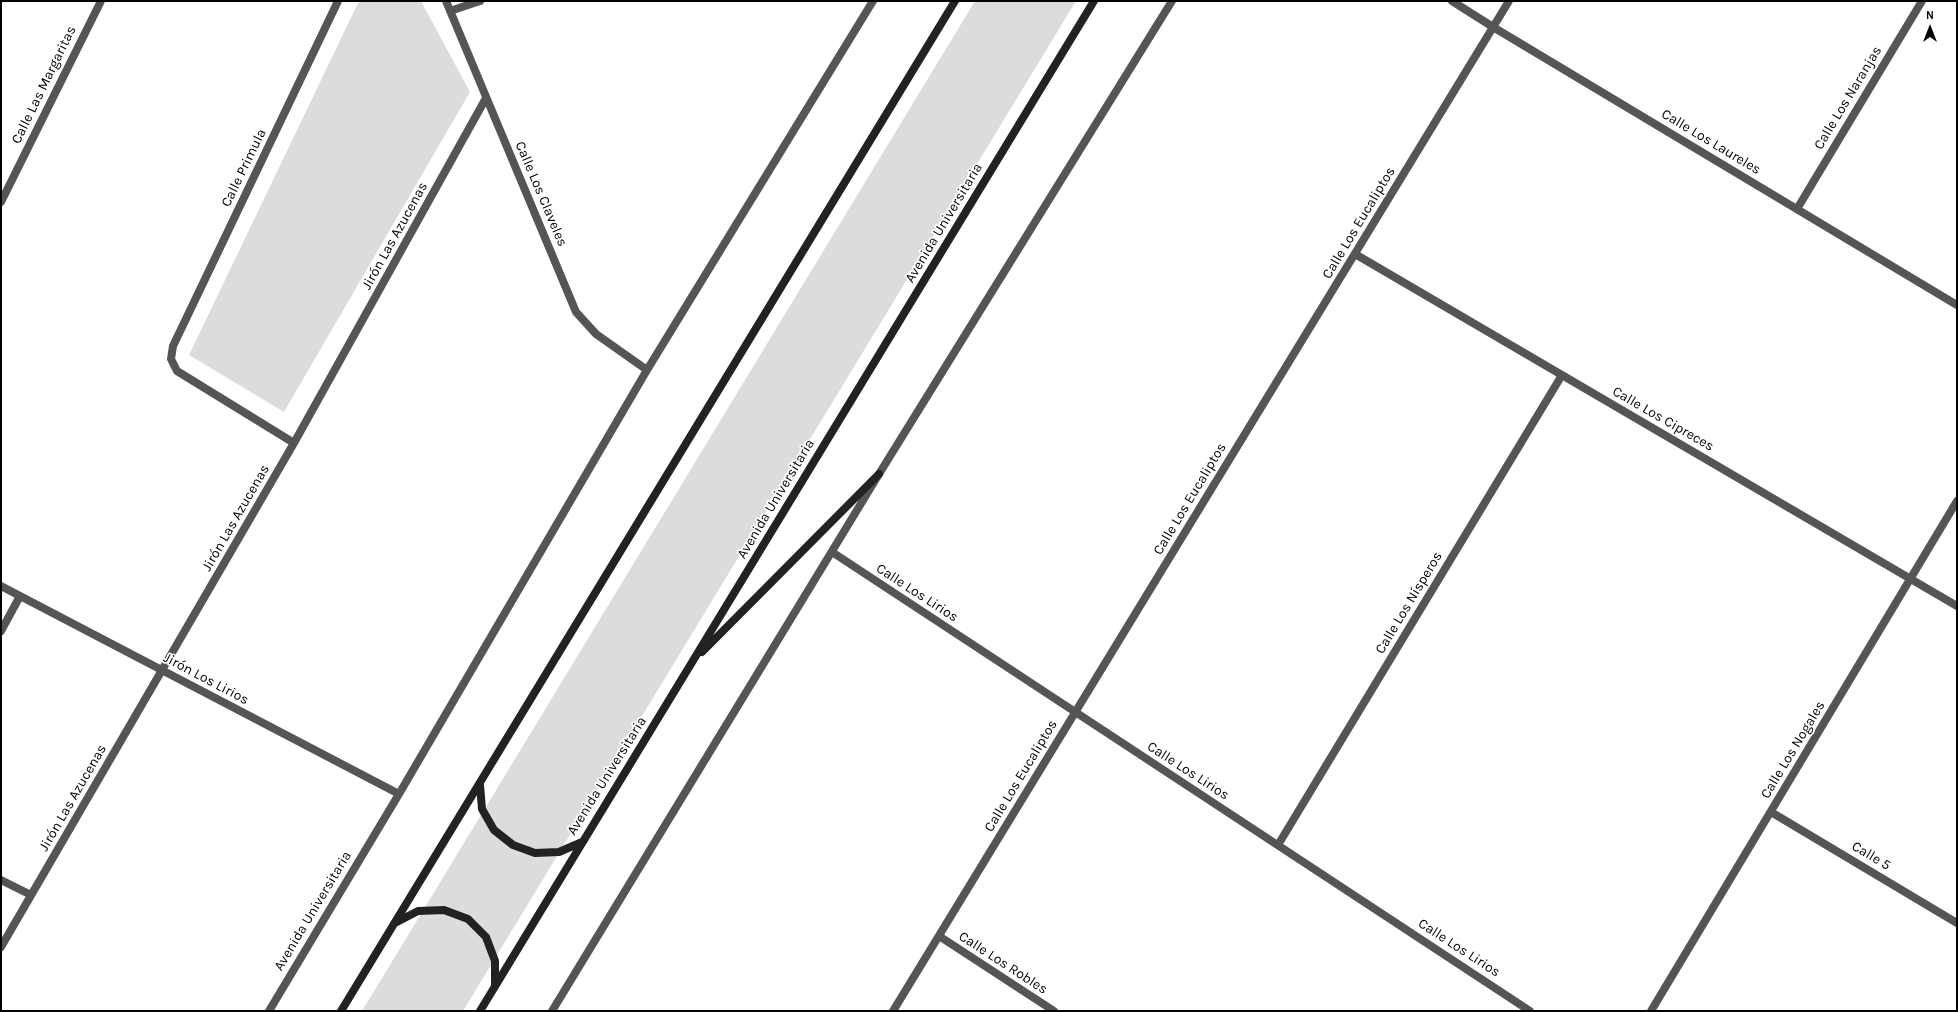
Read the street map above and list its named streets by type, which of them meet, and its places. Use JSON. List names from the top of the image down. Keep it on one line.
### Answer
{"streets":{"main road":["Avenida Universitaria"],"street":["Calle Las Margaritas","Calle Los Naranjas","Calle Los Laureles","Calle Primula","Calle Los Claveles","Calle Los Eucaliptos","Jirón Las Azucenas","Calle Los Cipreces","Calle Los Lirios","Calle Los Nísperos","Jirón Los Lirios","Calle Los Nogales","Calle 5","Calle Los Robles"]},"crossings":[["Calle Los Naranjas","Calle Los Laureles"],["Calle Los Laureles","Calle Los Eucaliptos"],["Calle Primula","Jirón Las Azucenas"],["Calle Los Claveles","Avenida Universitaria"],["Calle Los Claveles","Jirón Las Azucenas"],["Avenida Universitaria","Jirón Los Lirios"],["Calle Los Eucaliptos","Calle Los Cipreces"],["Calle Los Eucaliptos","Calle Los Lirios"],["Calle Los Eucaliptos","Calle Los Robles"],["Jirón Las Azucenas","Jirón Los Lirios"],["Calle Los Cipreces","Calle Los Nísperos"],["Calle Los Cipreces","Calle Los Nogales"],["Calle Los Lirios","Calle Los Nísperos"],["Calle Los Nogales","Calle 5"]],"north":"top"}
